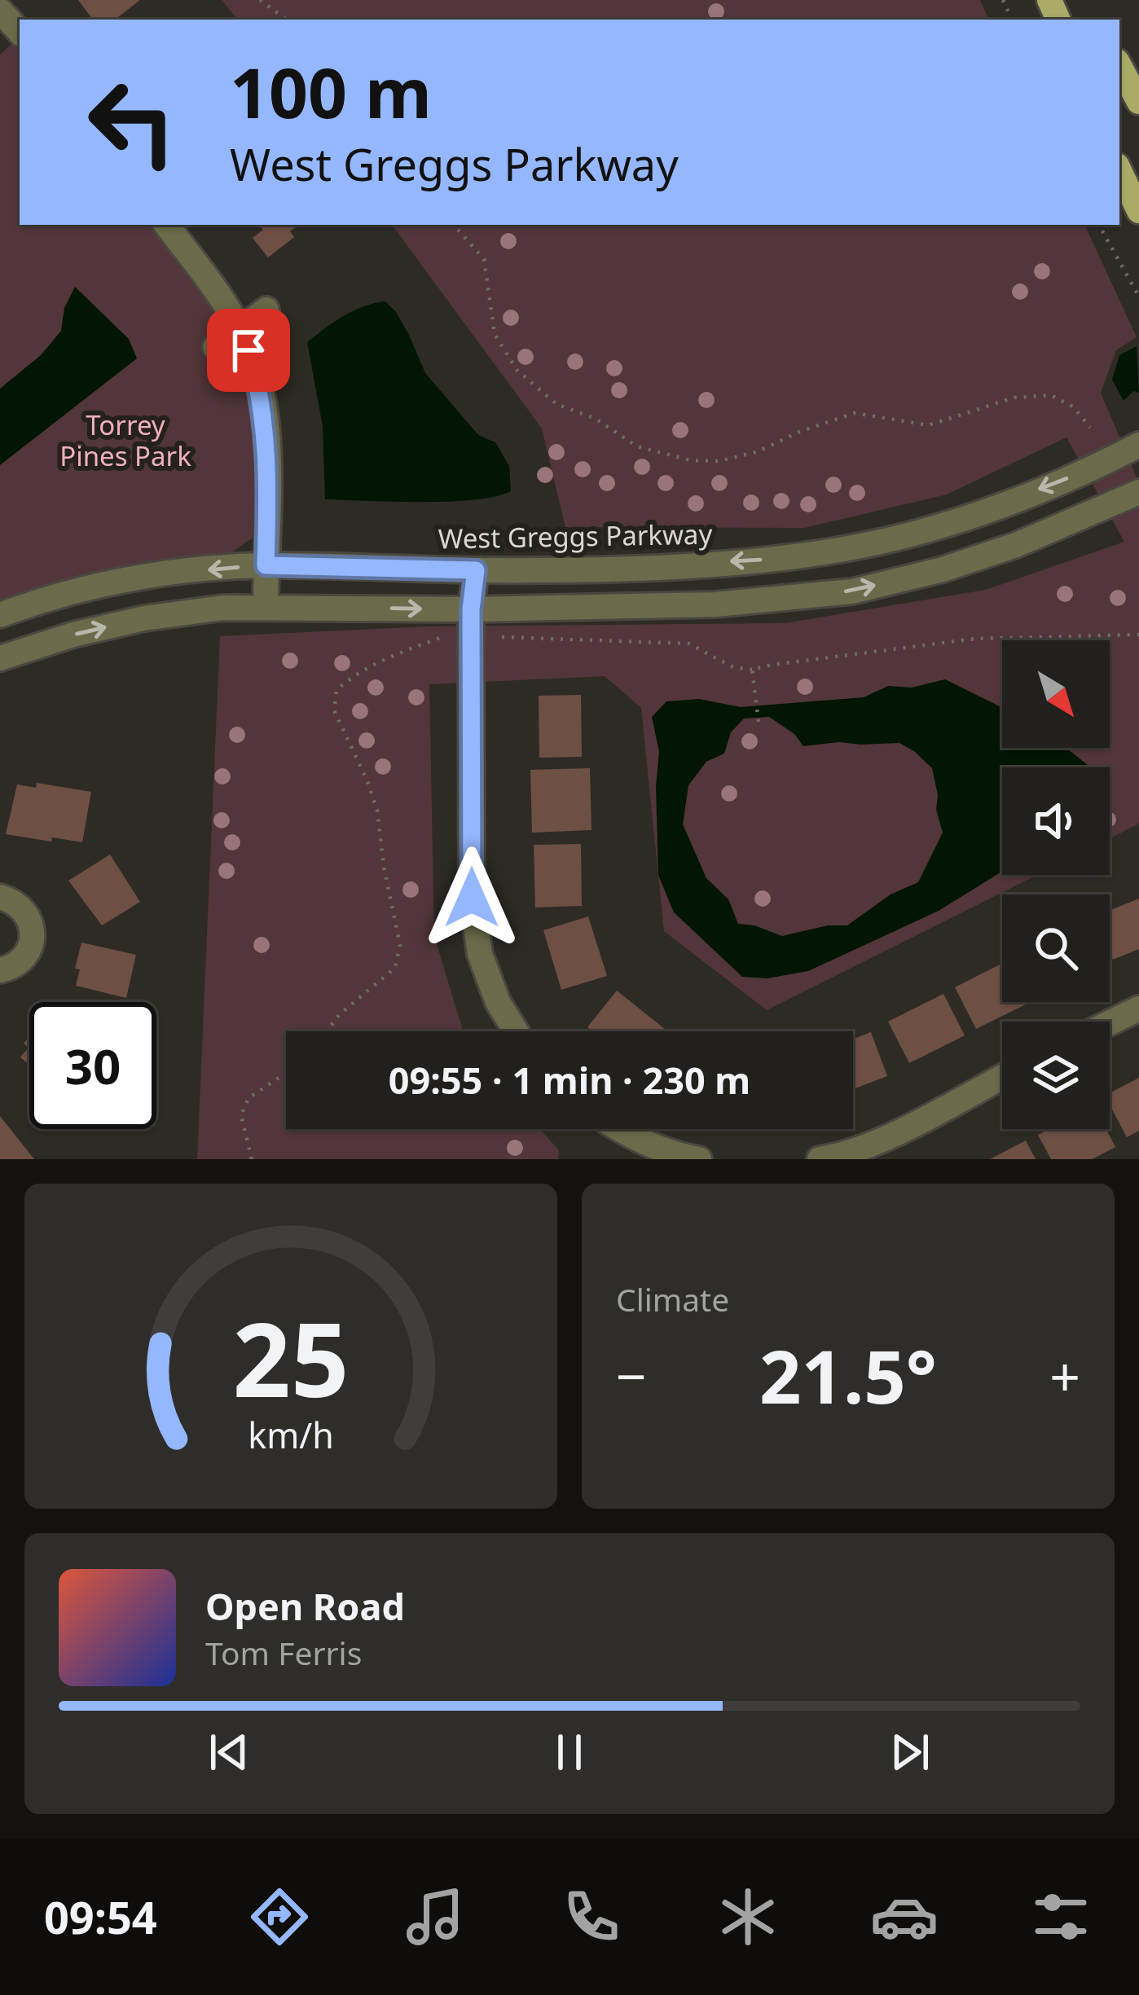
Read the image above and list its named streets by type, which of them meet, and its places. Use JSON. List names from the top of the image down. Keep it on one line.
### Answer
{"streets":{"street":["West Greggs Parkway"]},"parks":["Torrey Pines Park"],"north":"bottom right","page":{"turn":["100 m","West Greggs Parkway"],"limit":"30","trip":"09:55 · 1 min · 230 m","tile":"Climate","heat":["−","21.5°","+"],"song":["Open Road","Tom Ferris"],"tabs":"09:54","gauge":["25","km/h"]}}
